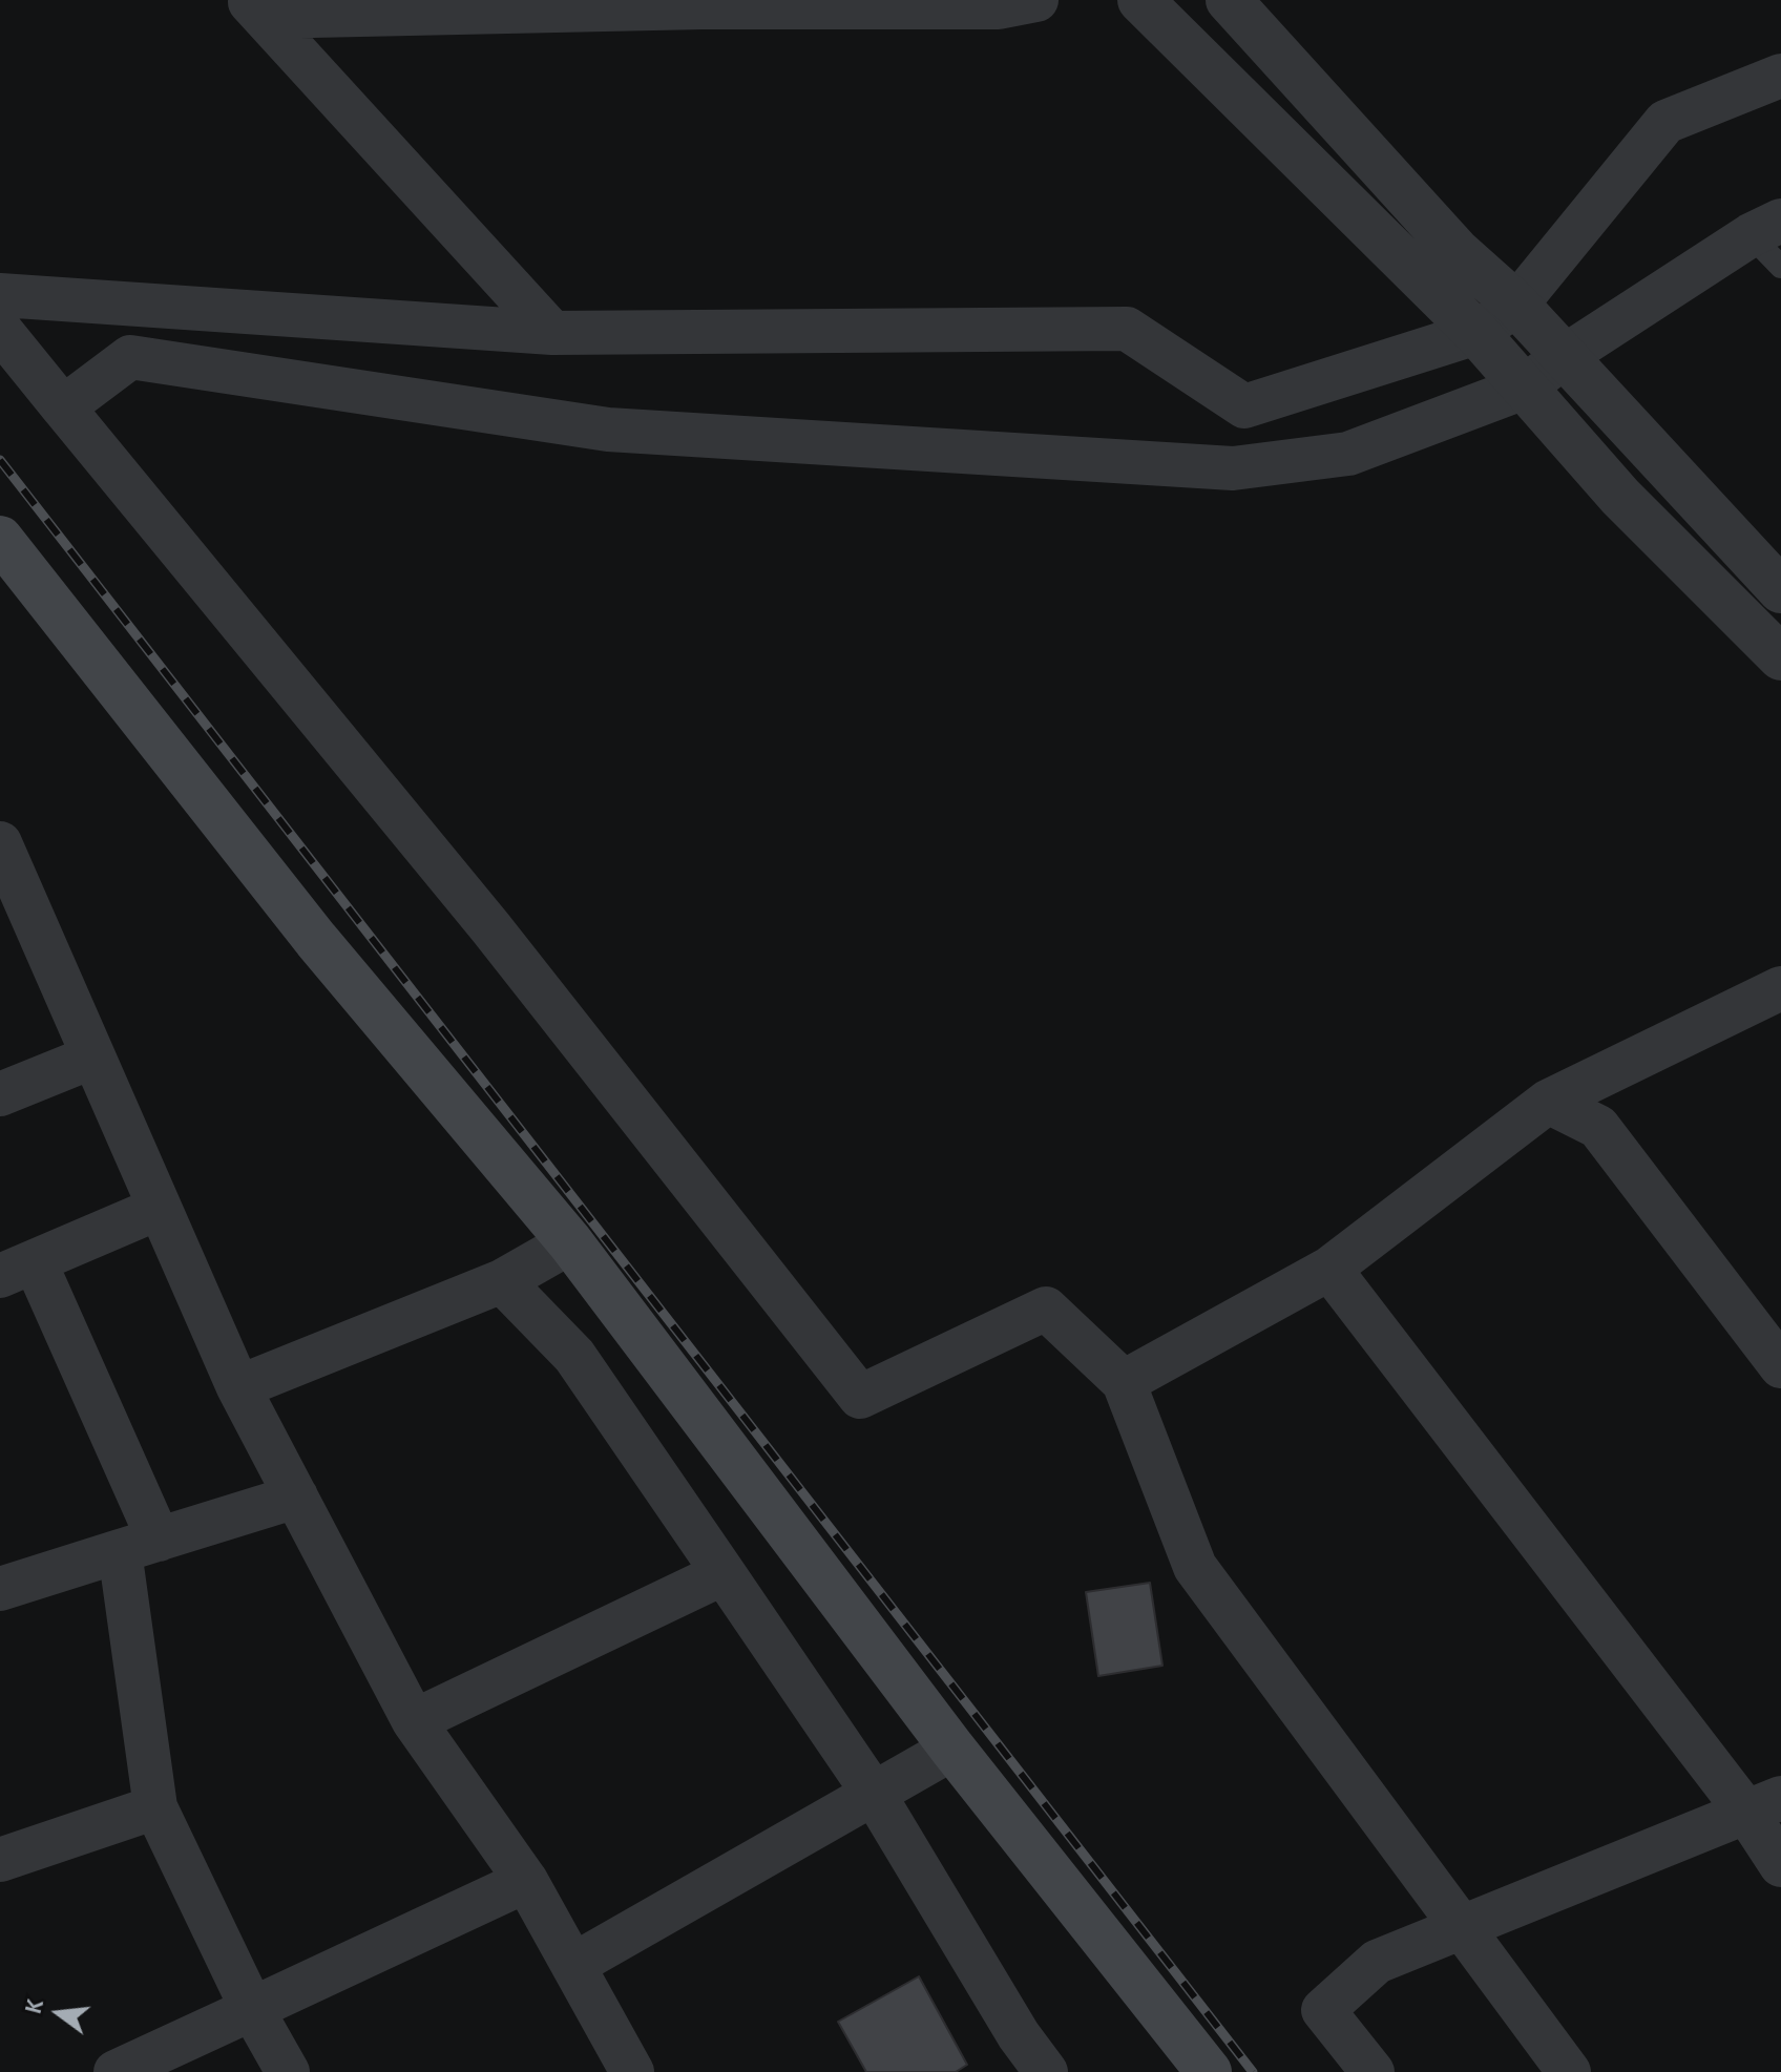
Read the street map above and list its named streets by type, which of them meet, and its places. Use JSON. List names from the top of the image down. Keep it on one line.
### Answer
{"north":"left"}
